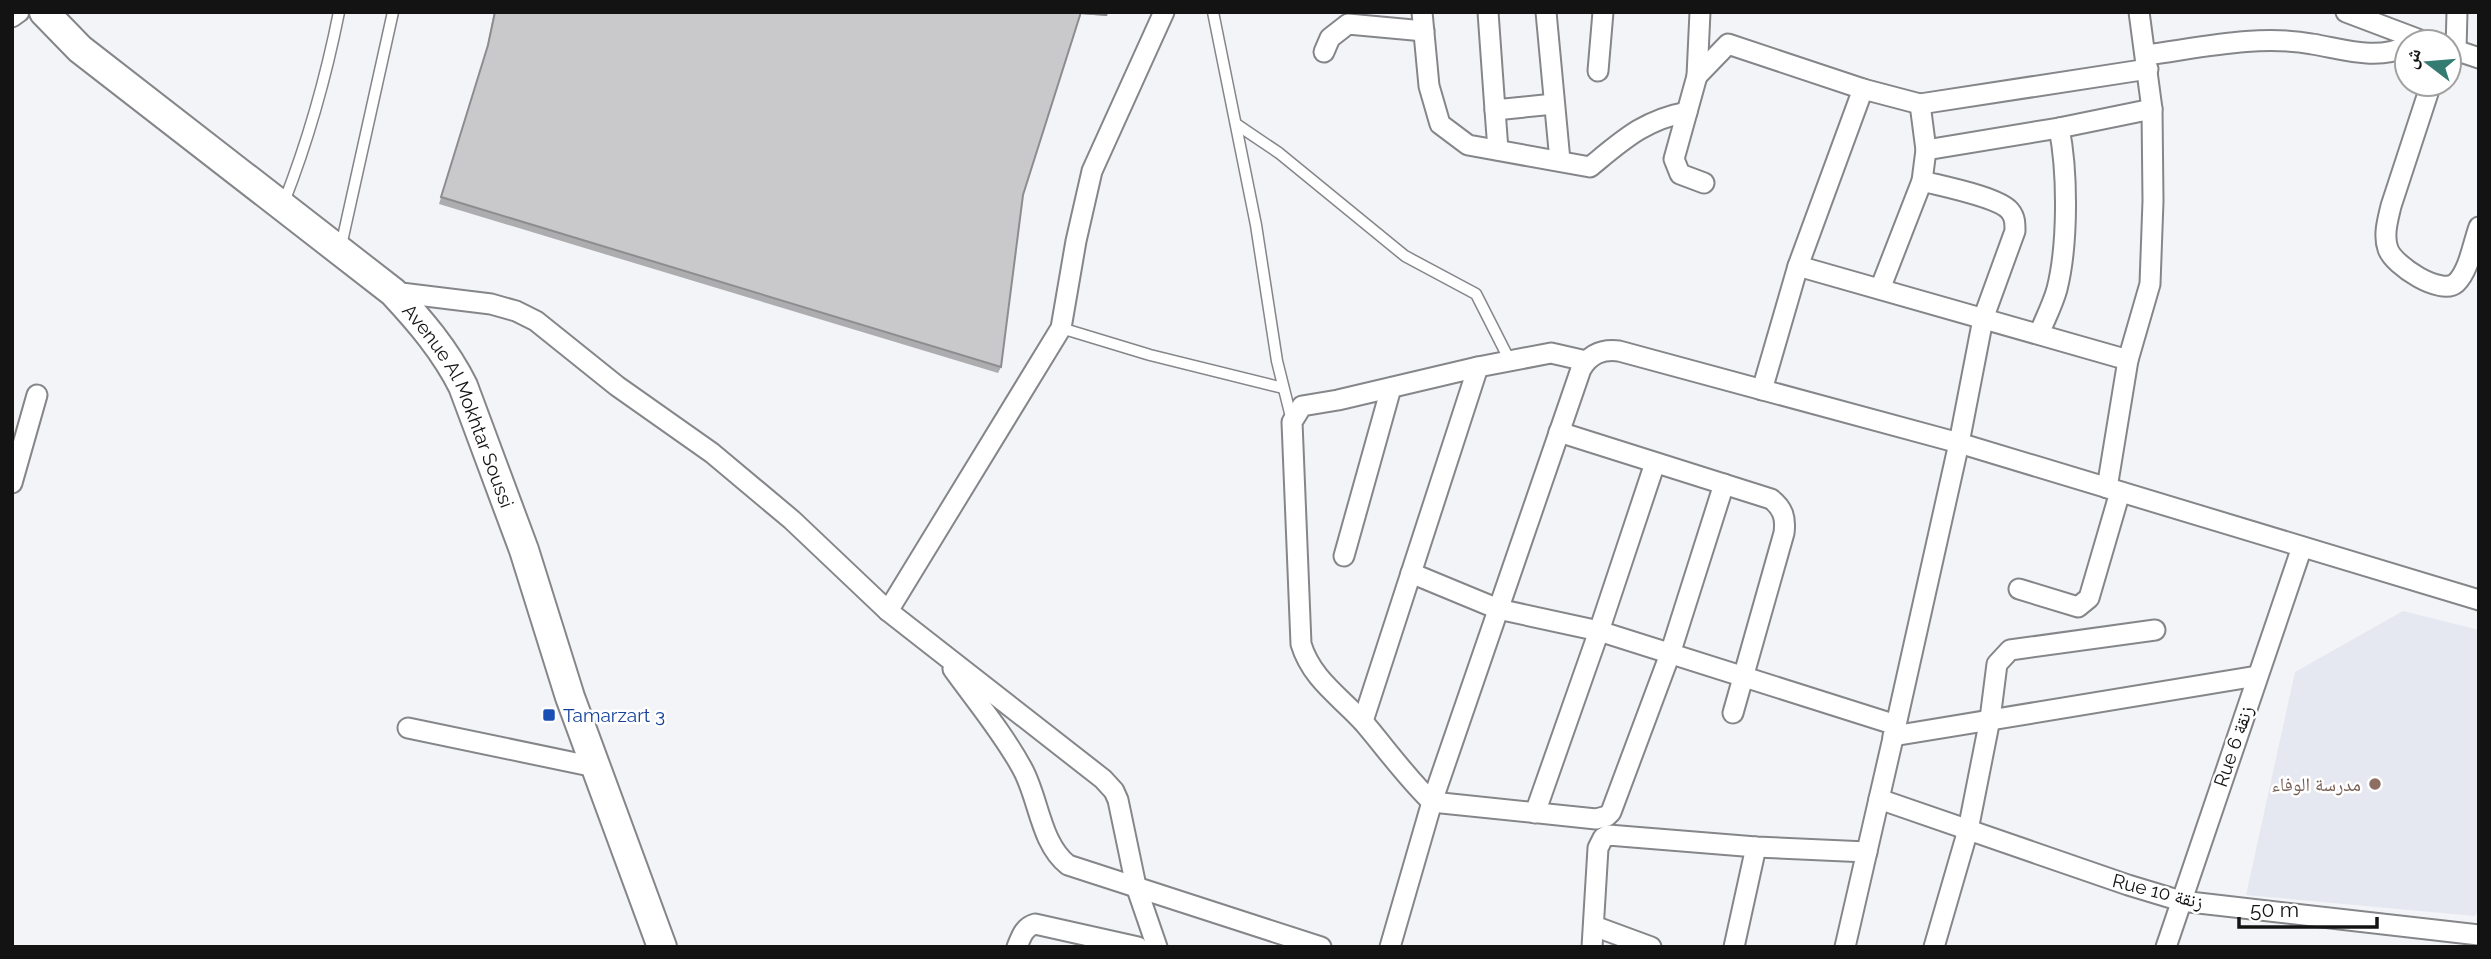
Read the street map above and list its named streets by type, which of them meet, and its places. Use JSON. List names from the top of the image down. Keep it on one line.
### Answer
{"streets":{"street":["Avenue Al Mokhtar Soussi","Rue 6 زنقة","Rue 10 زنقة"]},"crossings":[["Rue 6 زنقة","Rue 10 زنقة"]],"places":{"transit":["Tamarzart 3"],"other":["مدرسة الوفاء"]},"scale_bar":"50 m","north":"left"}
